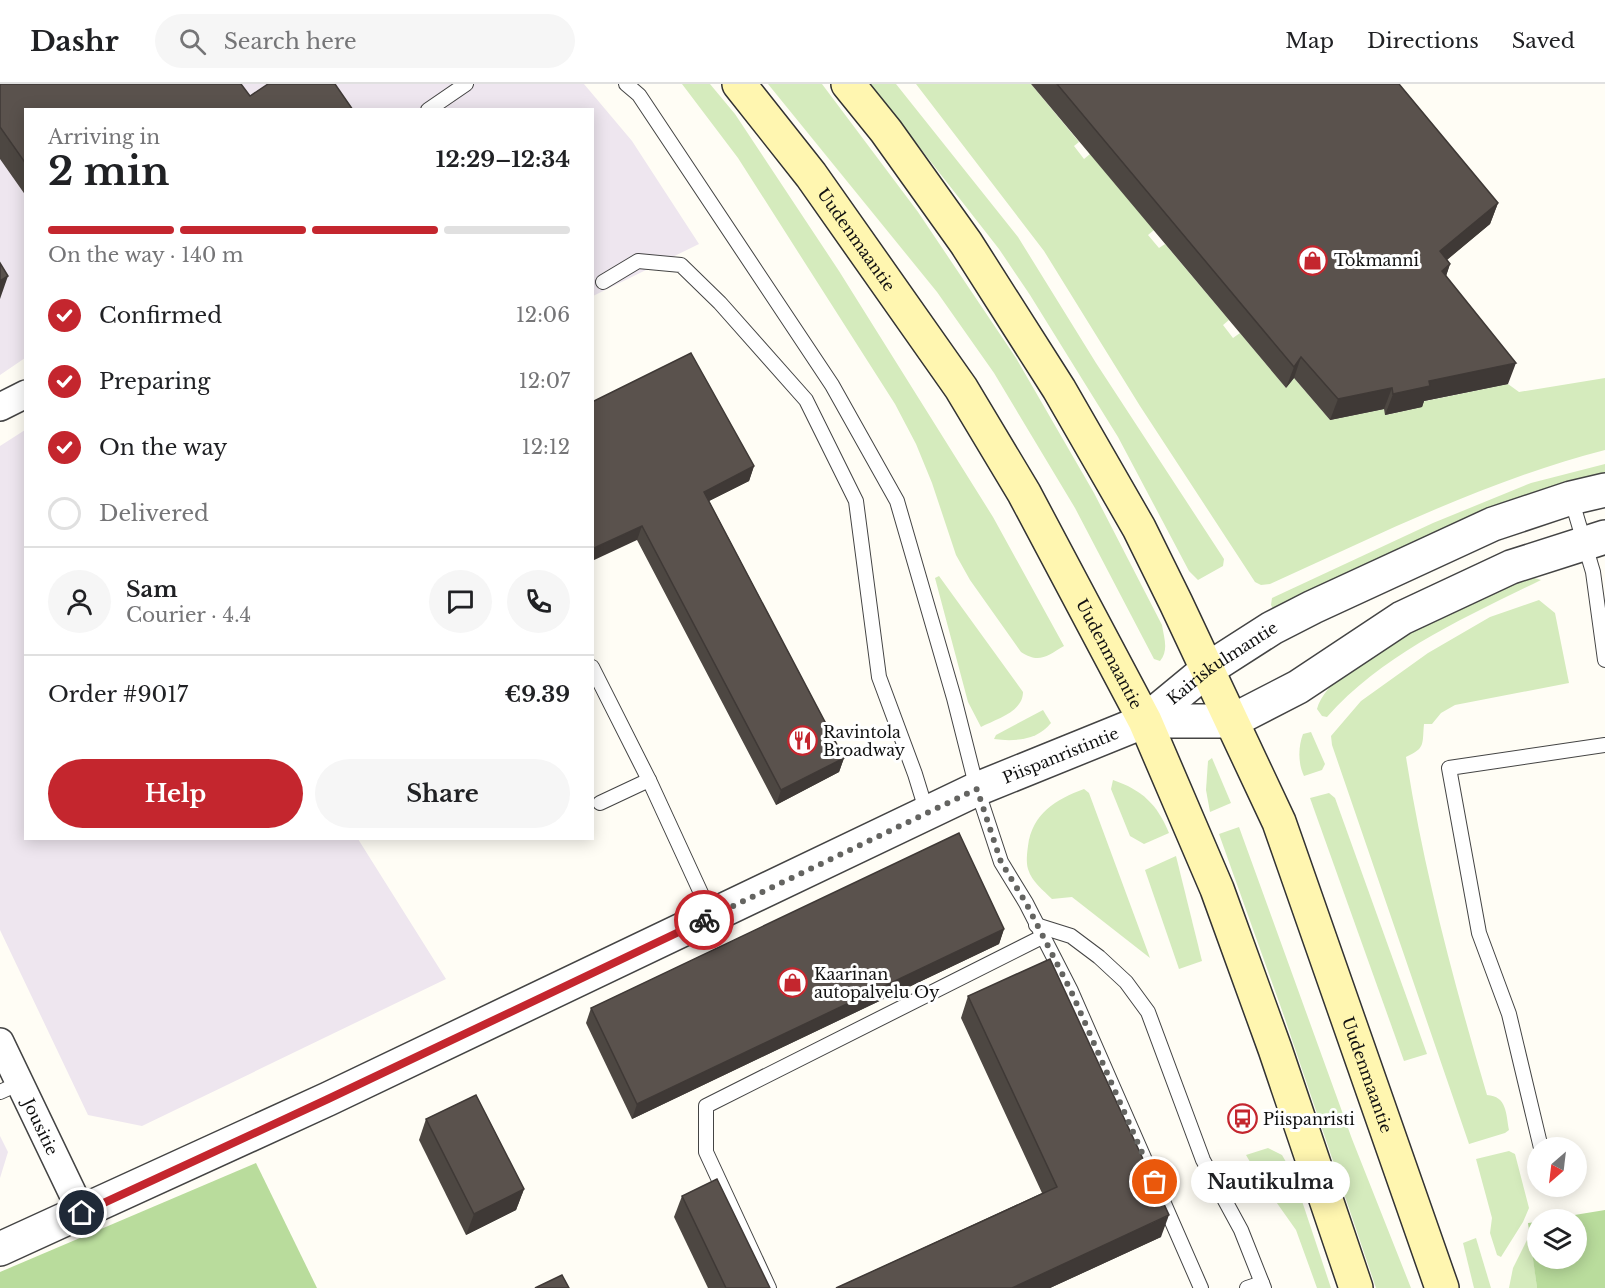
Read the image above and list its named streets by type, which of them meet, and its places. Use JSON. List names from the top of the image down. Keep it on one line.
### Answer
{"streets":{"main road":["Uudenmaantie"],"street":["Kairiskulmantie","Piispanristintie","Jousitie"]},"crossings":[["Uudenmaantie","Kairiskulmantie"],["Uudenmaantie","Piispanristintie"],["Kairiskulmantie","Piispanristintie"],["Piispanristintie","Jousitie"]],"places":{"shop":["Tokmanni","Kaarinan autopalvelu Oy"],"restaurant":["Ravintola Broadway"],"bus stop":["Piispanristi"],"other":["Nautikulma"]},"north":"bottom left","page":{"header":"Dashr","search":"Search here","nav":["Map","Directions","Saved"],"heading":["2 min","Arriving in","12:29–12:34"],"panel":["Sam","Courier · 4.4","Order #9017","€9.39"],"bar":"On the way · 140 m","list":[["Confirmed","12:06"],["Preparing","12:07"],["On the way","12:12"],"Delivered"],"buttons":["Help","Share"],"bubble":"Nautikulma"}}
